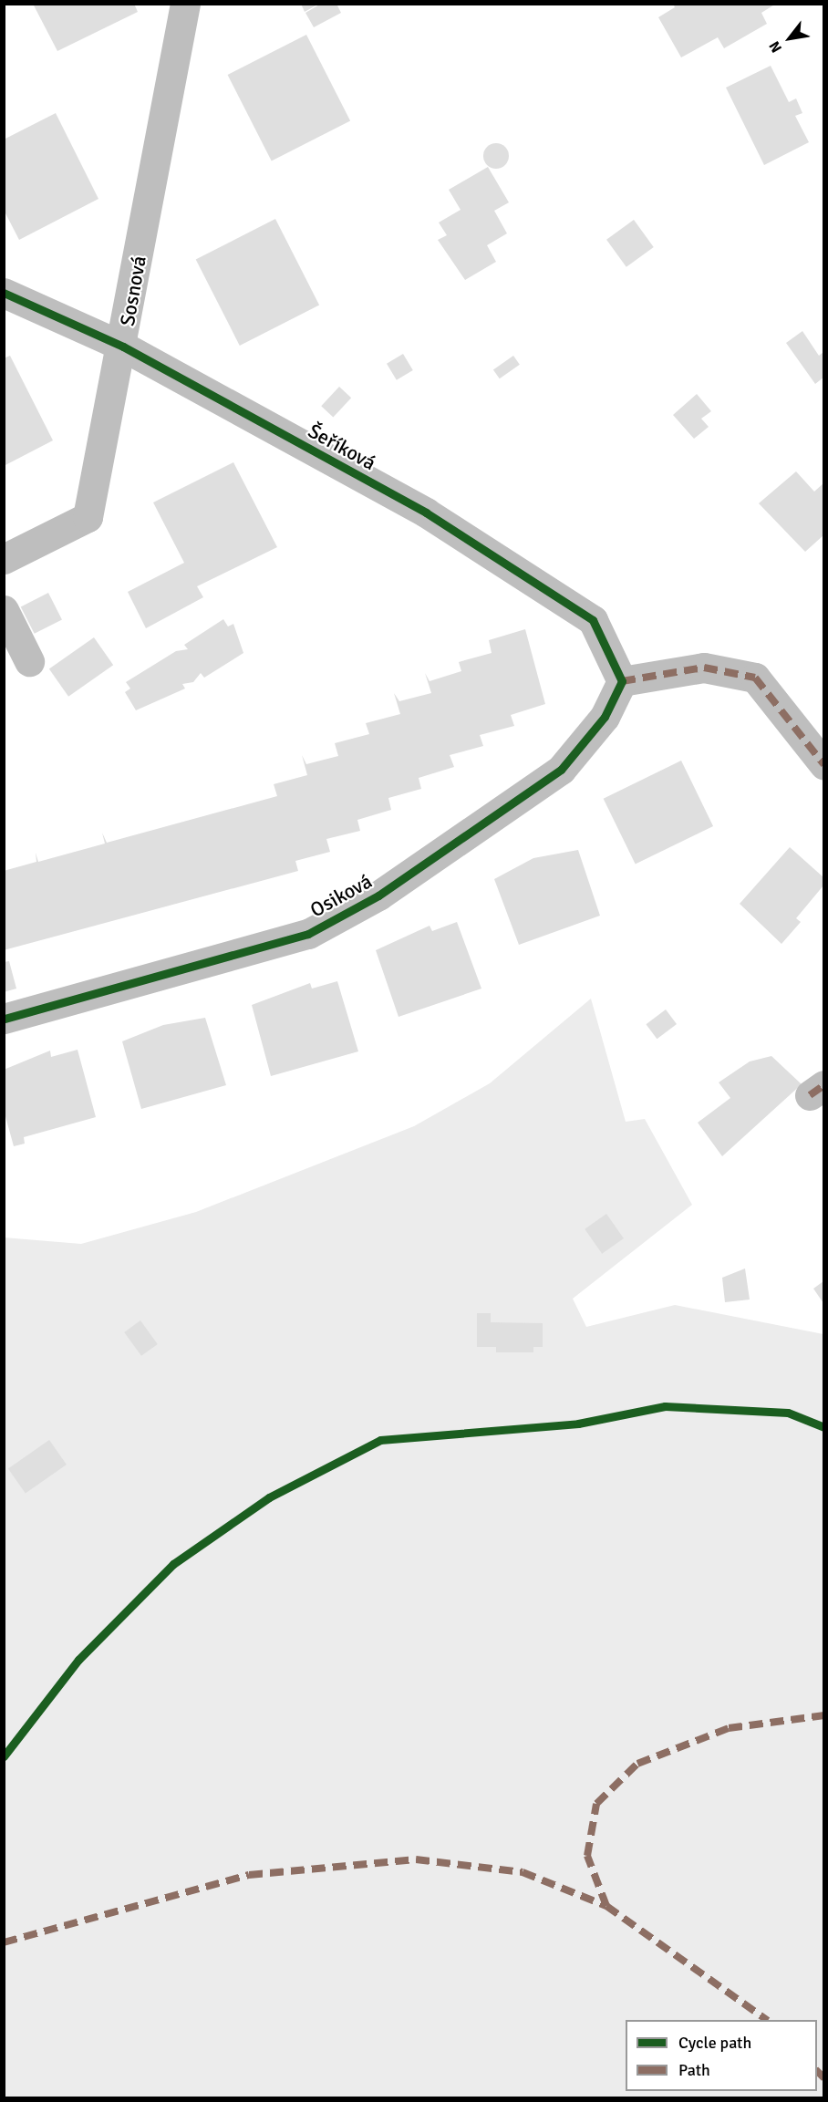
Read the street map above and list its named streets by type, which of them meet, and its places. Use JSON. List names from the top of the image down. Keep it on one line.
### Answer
{"streets":{"street":["Sosnová","Šeříková","Osiková"]},"crossings":[["Sosnová","Šeříková"],["Šeříková","Osiková"]],"legend":["Cycle path","Path"],"north":"bottom left"}
